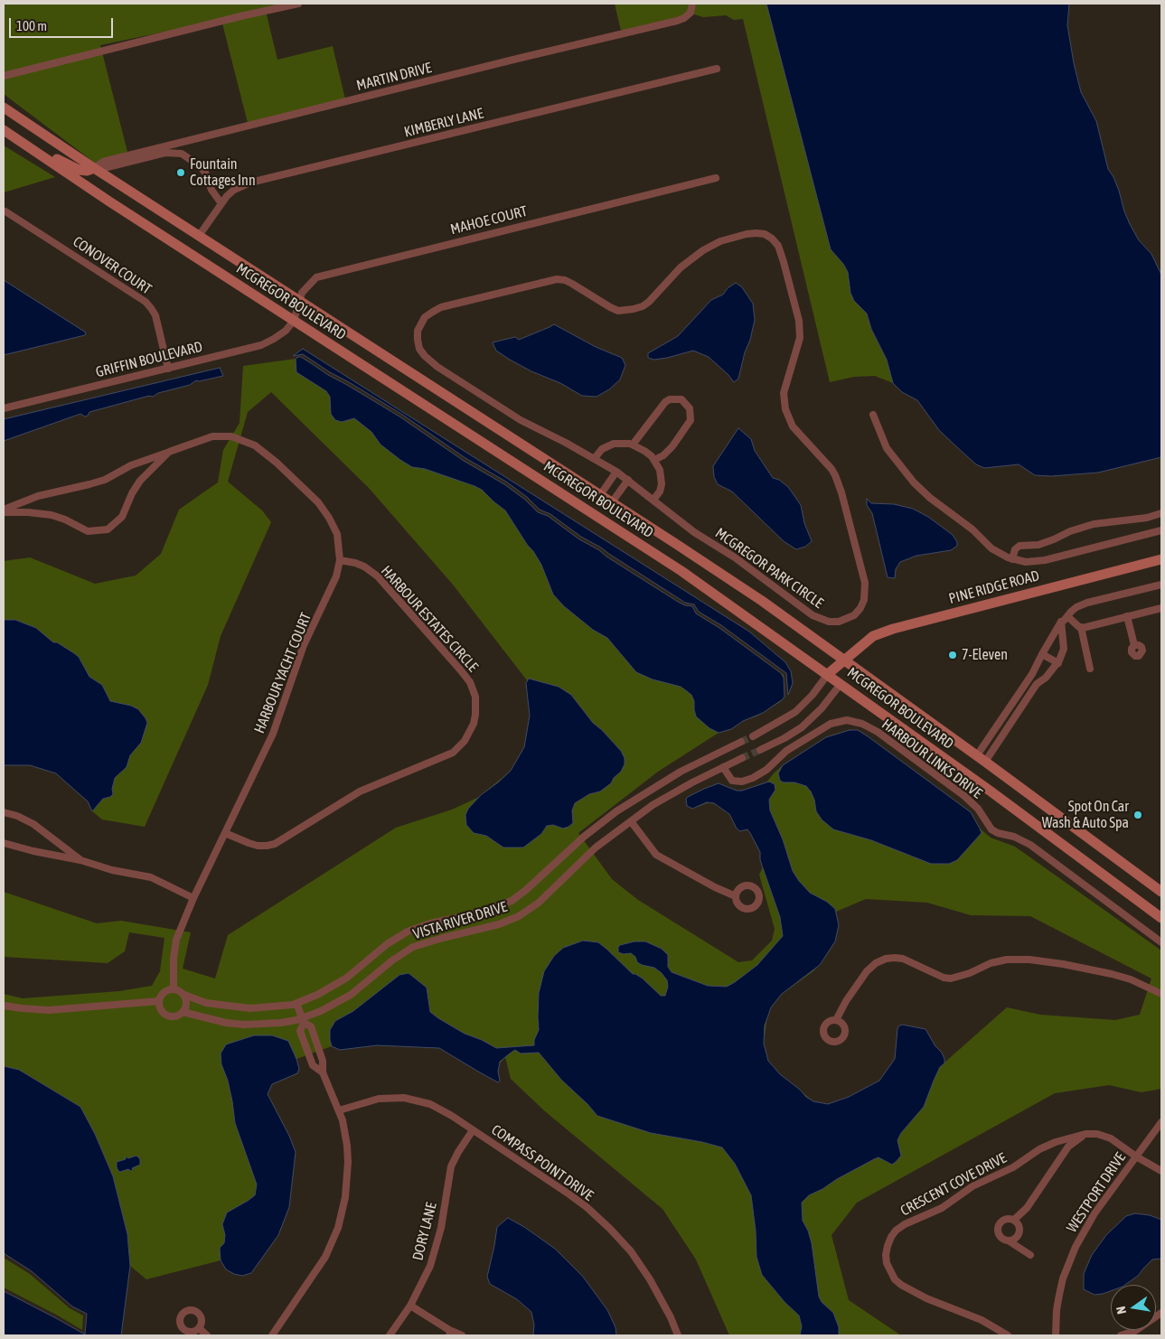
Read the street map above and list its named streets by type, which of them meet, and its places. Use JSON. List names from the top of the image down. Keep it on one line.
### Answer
{"streets":{"main road":["MCGREGOR BOULEVARD","PINE RIDGE ROAD"],"street":["MARTIN DRIVE","KIMBERLY LANE","MAHOE COURT","CONOVER COURT","GRIFFIN BOULEVARD","MCGREGOR PARK CIRCLE","HARBOUR ESTATES CIRCLE","HARBOUR YACHT COURT","HARBOUR LINKS DRIVE","VISTA RIVER DRIVE","COMPASS POINT DRIVE","CRESCENT COVE DRIVE","WESTPORT DRIVE","DORY LANE"]},"crossings":[["MARTIN DRIVE","MCGREGOR BOULEVARD"],["KIMBERLY LANE","MCGREGOR BOULEVARD"],["MAHOE COURT","MCGREGOR BOULEVARD"],["MAHOE COURT","GRIFFIN BOULEVARD"],["CONOVER COURT","GRIFFIN BOULEVARD"],["MCGREGOR BOULEVARD","GRIFFIN BOULEVARD"],["MCGREGOR BOULEVARD","PINE RIDGE ROAD"],["HARBOUR ESTATES CIRCLE","HARBOUR YACHT COURT"],["HARBOUR YACHT COURT","VISTA RIVER DRIVE"],["HARBOUR LINKS DRIVE","VISTA RIVER DRIVE"],["COMPASS POINT DRIVE","DORY LANE"],["CRESCENT COVE DRIVE","WESTPORT DRIVE"]],"places":["Fountain Cottages Inn","7-Eleven","Spot On Car Wash & Auto Spa"],"scale_bar":"100 m","north":"left"}
